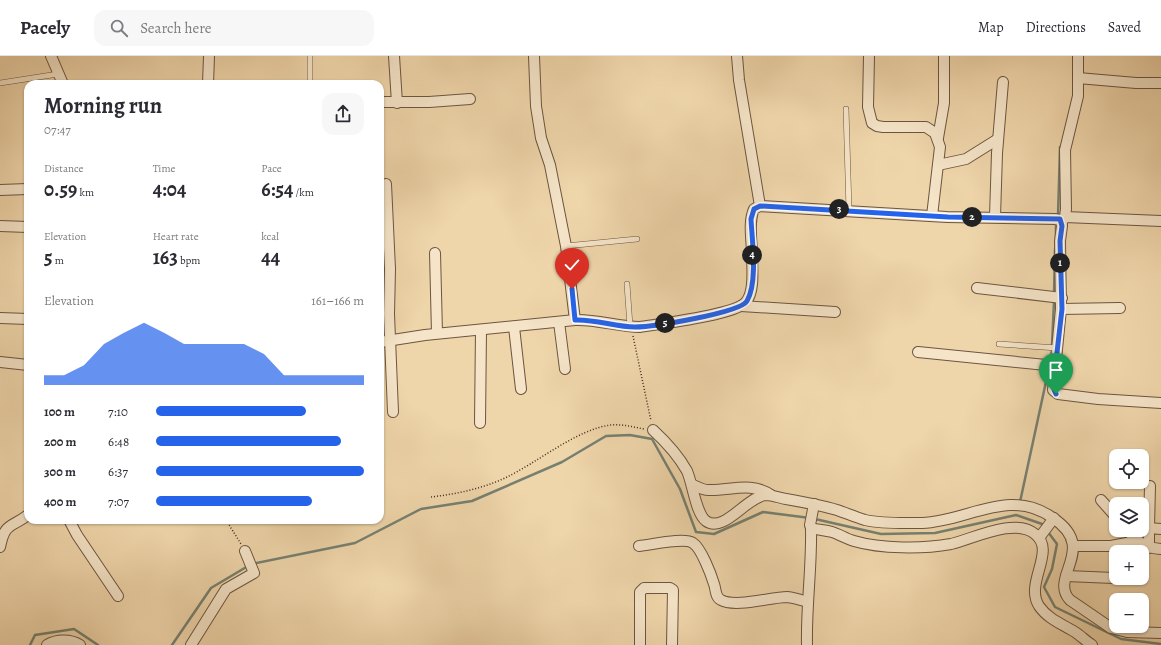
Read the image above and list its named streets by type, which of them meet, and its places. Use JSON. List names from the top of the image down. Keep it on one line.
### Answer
{"page":{"header":"Pacely","search":"Search here","nav":["Map","Directions","Saved"],"heading":["Morning run","07:47"],"stats":[["Distance","0.59 km"],["Time","4:04"],["Pace","6:54 /km"],["Elevation","5 m"],["Heart rate","163 bpm"],["kcal","44"]],"pins":["3","2","4","1","5"],"chart":["Elevation","161–166 m"],"list":[{"name":"100 m","note":"7:10"},{"name":"200 m","note":"6:48"},{"name":"300 m","note":"6:37"},{"name":"400 m","note":"7:07"}],"map_buttons":["+","−"]}}
